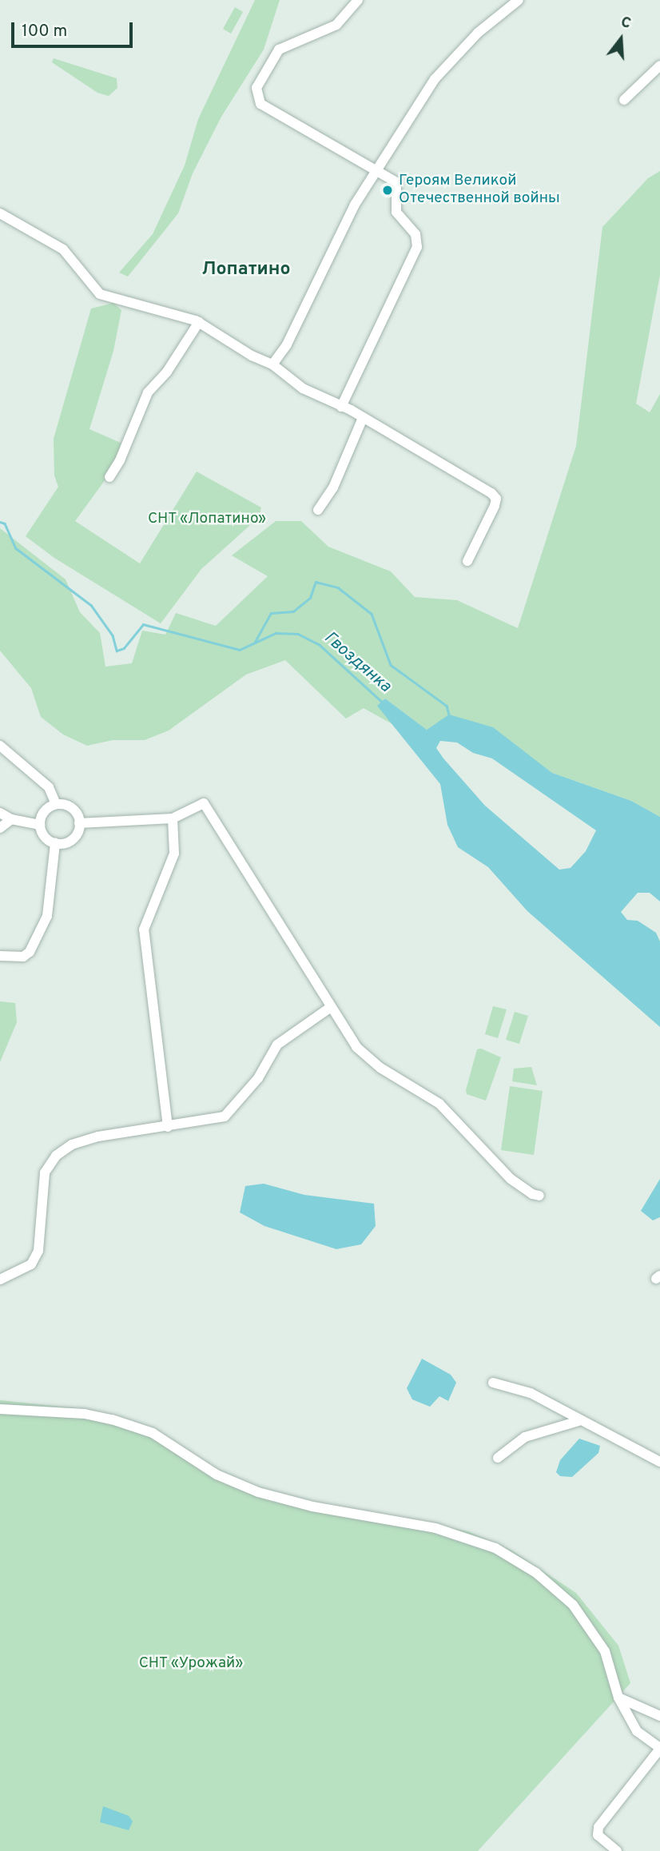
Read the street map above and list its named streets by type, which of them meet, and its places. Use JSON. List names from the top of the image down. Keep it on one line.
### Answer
{"districts":["Лопатино"],"water":["Гвоздянка"],"parks":["СНТ «Лопатино»","СНТ «Урожай»"],"places":["Героям Великой Отечественной войны"],"scale_bar":"100 m","north":"top"}
